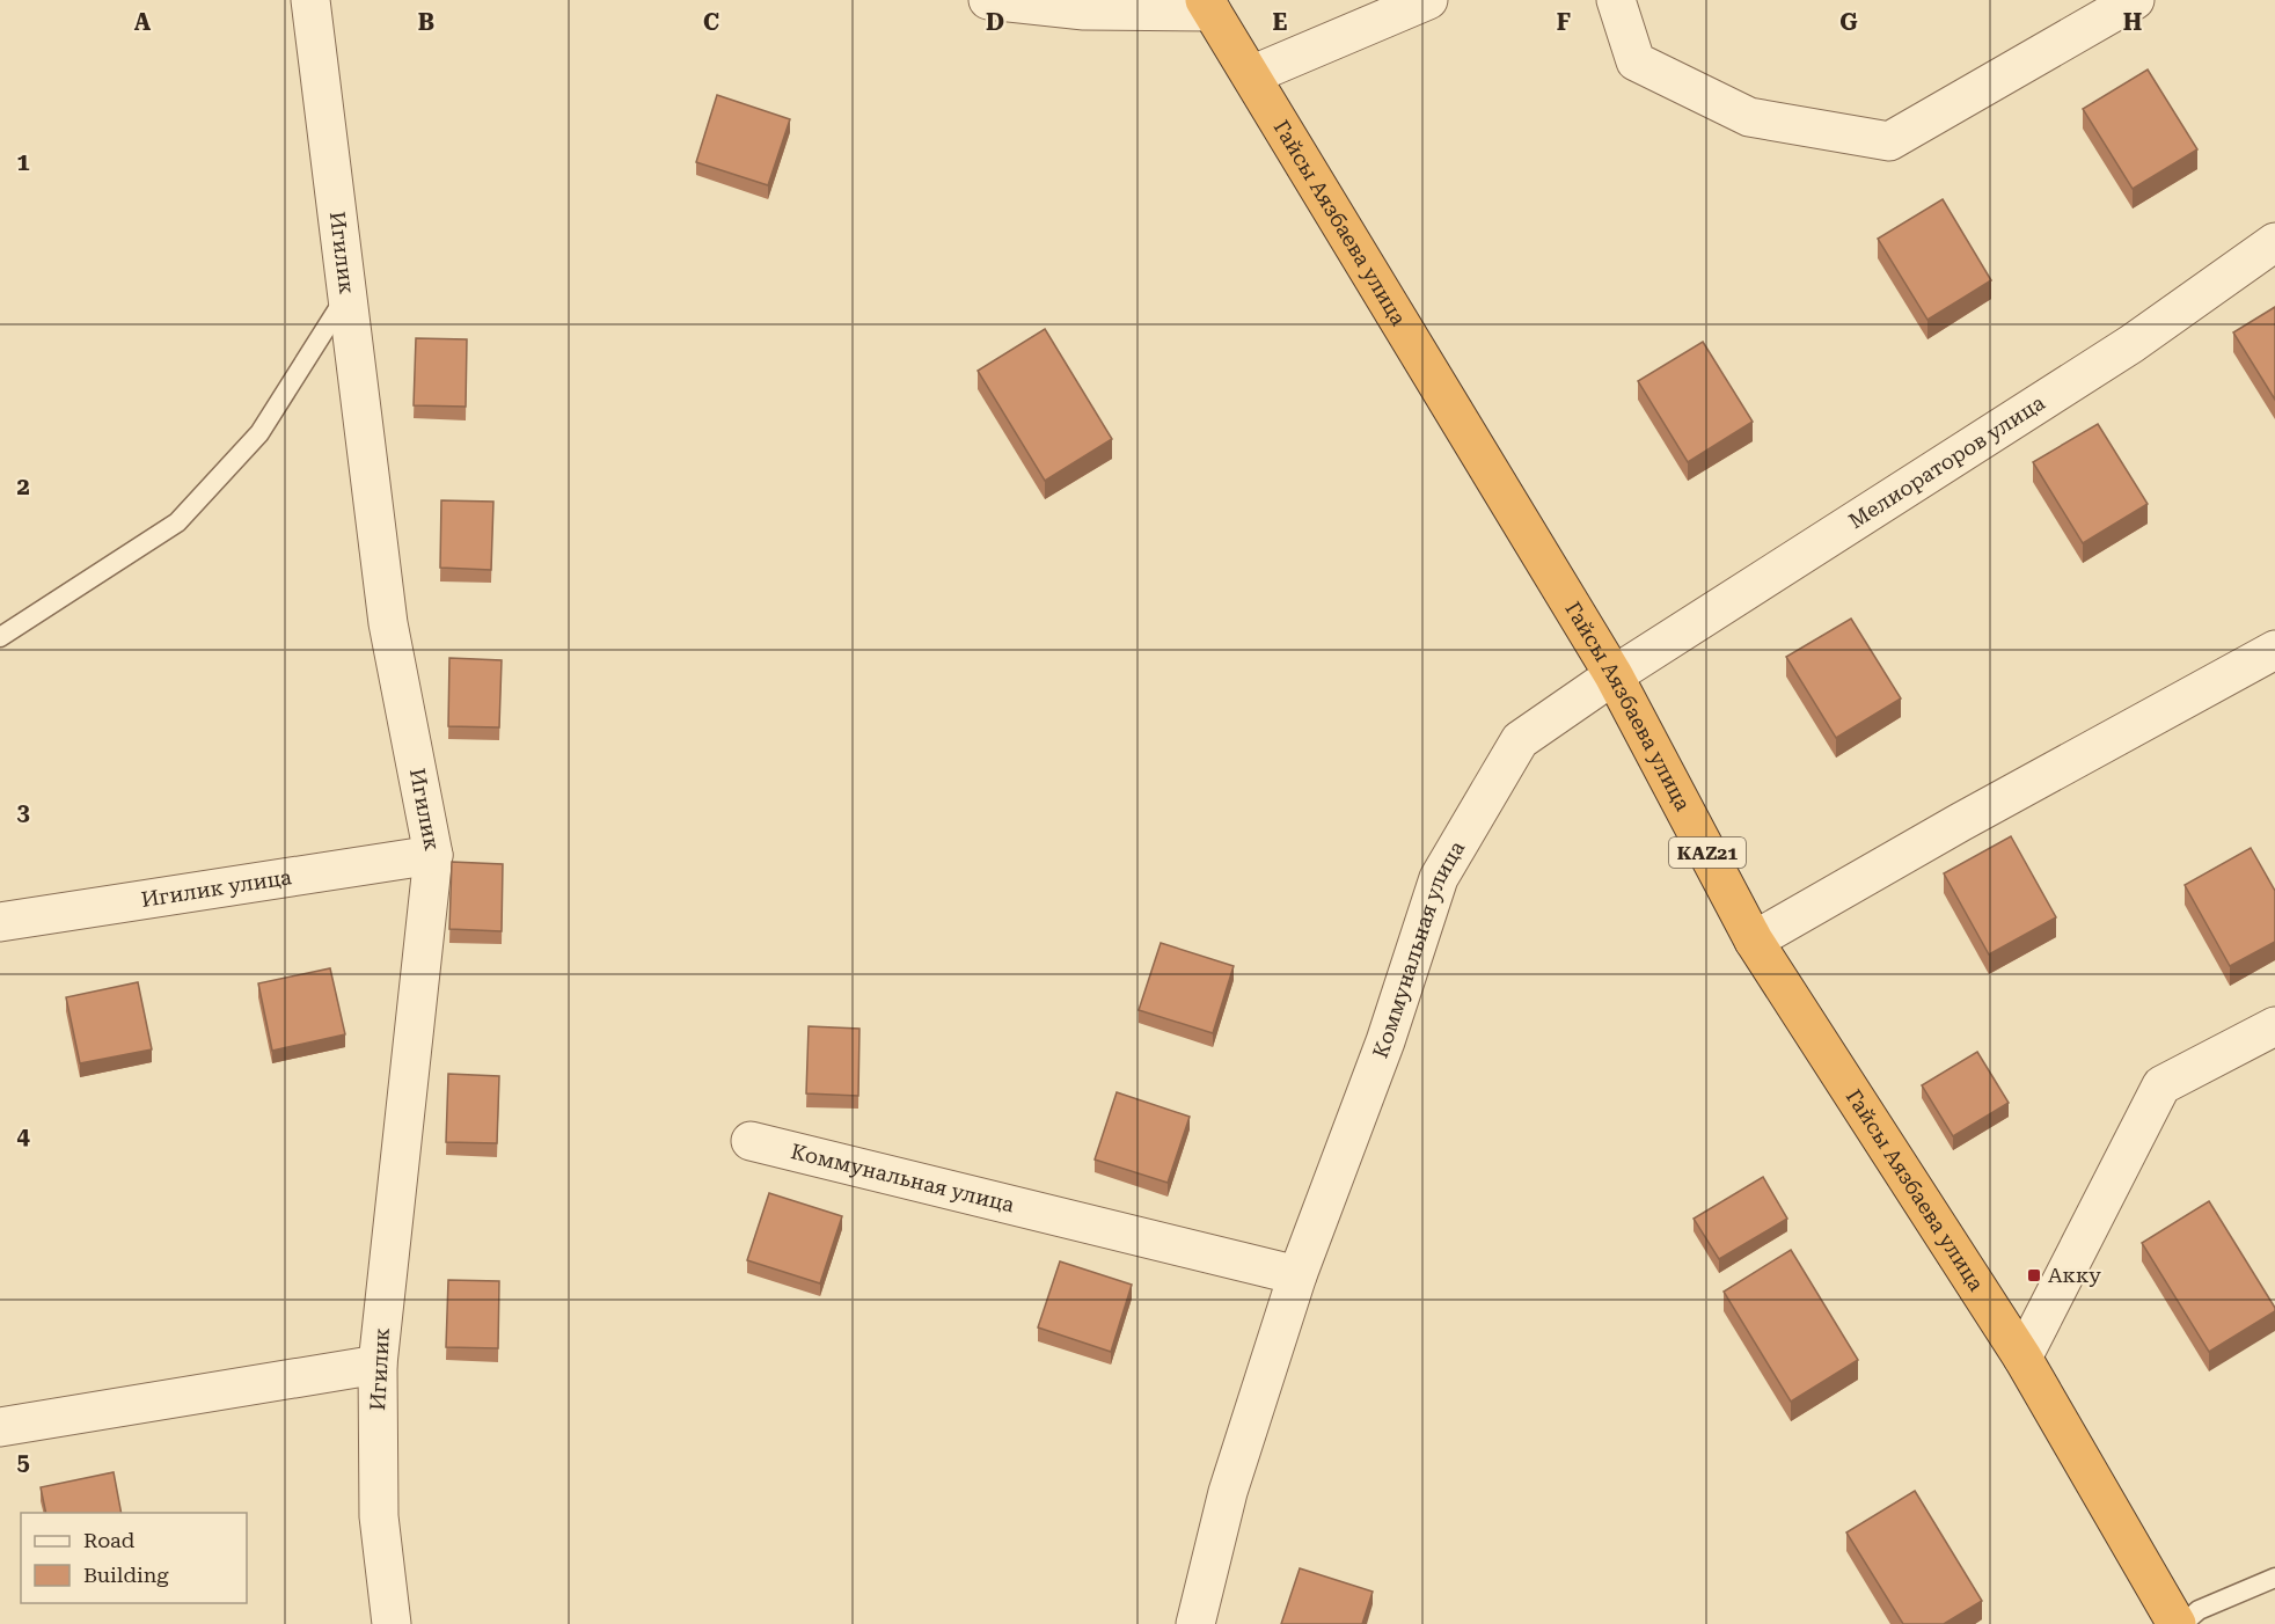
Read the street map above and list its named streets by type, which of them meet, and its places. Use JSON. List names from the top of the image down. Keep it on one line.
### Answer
{"streets":{"highway":["Гайсы Аязбаева улица","KAZ21"],"street":["Игилик","Мелиораторов улица","Игилик улица","Коммунальная улица"]},"crossings":[["Гайсы Аязбаева улица","Мелиораторов улица"],["Гайсы Аязбаева улица","KAZ21"],["Гайсы Аязбаева улица","Коммунальная улица"],["Игилик","Игилик улица"],["Мелиораторов улица","Коммунальная улица"]],"places":{"transit":["Акку"]},"legend":["Road","Building"],"grid":{"columns":["A","B","C","D","E","F","G","H"],"rows":["1","2","3","4","5"]}}
